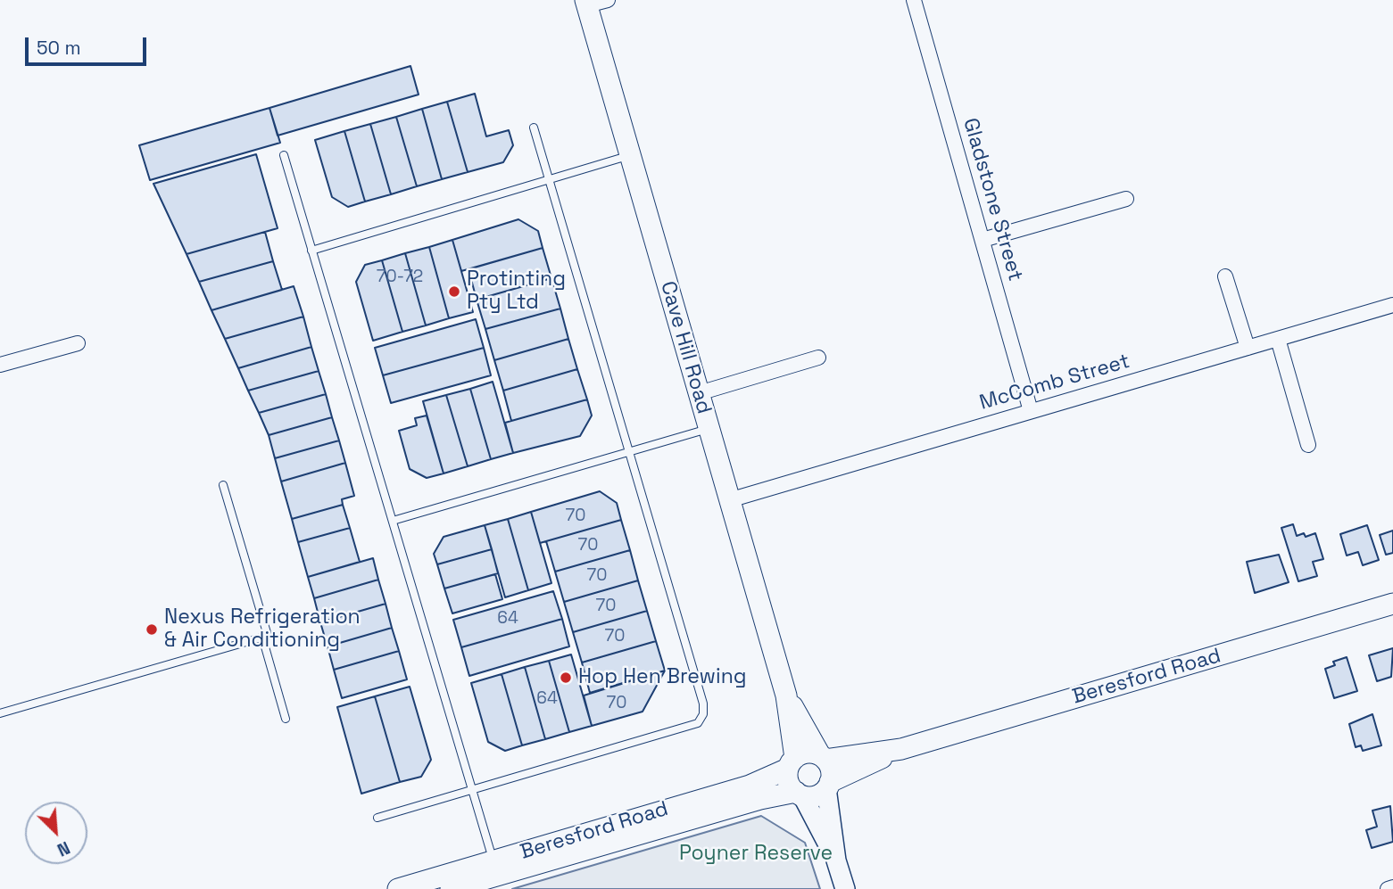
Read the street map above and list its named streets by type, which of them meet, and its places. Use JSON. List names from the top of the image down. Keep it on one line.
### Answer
{"streets":{"main road":["Cave Hill Road","Beresford Road"],"street":["Gladstone Street","McComb Street"]},"crossings":[["Gladstone Street","McComb Street"],["Cave Hill Road","McComb Street"],["Cave Hill Road","Beresford Road"]],"parks":["Poyner Reserve"],"places":["Protinting Pty Ltd","Nexus Refrigeration & Air Conditioning","Hop Hen Brewing"],"house_numbers":["70-72","70","70","70","70","64","70","64","70"],"scale_bar":"50 m","north":"bottom right"}
